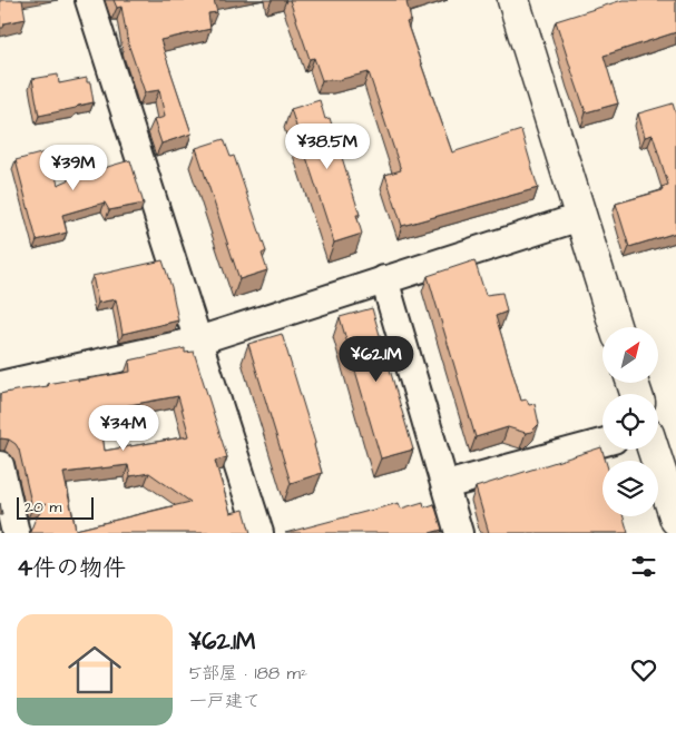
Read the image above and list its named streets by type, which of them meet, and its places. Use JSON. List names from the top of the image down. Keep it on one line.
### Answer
{"scale_bar":"20 m","north":"top right","page":{"price":["¥38.5M","¥39M","¥62.1M","¥34M"],"scale":"20 m","heading":"4件の物件","list":[{"name":"¥62.1M","note":"5部屋 · 188 m² · 一戸建て"}]}}
